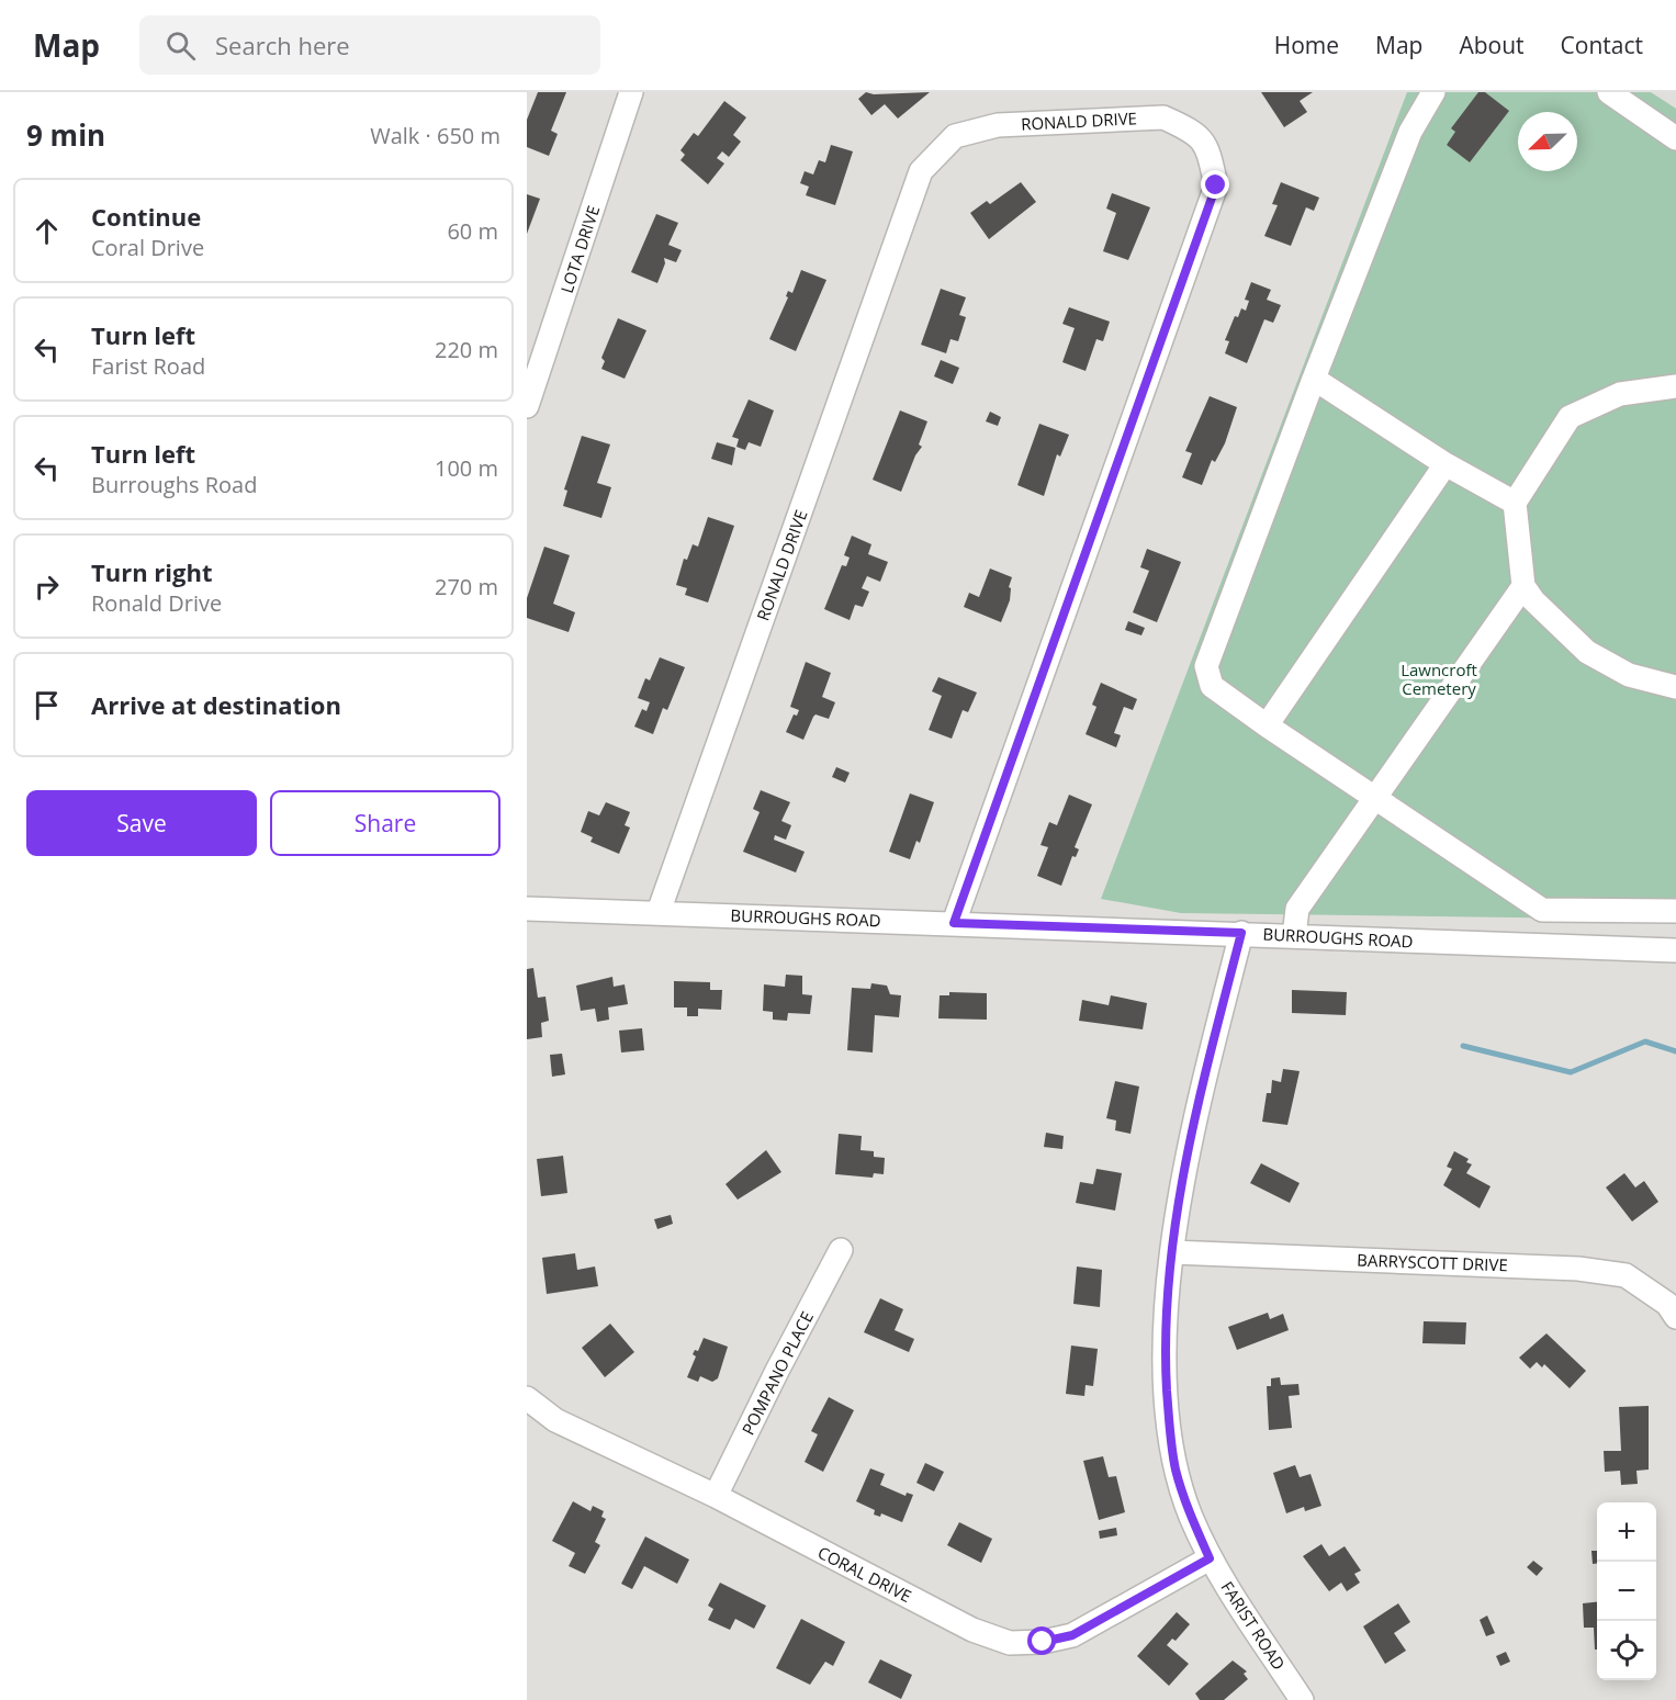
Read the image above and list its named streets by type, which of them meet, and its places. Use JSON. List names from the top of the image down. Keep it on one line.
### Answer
{"streets":{"street":["RONALD DRIVE","LOTA DRIVE","BURROUGHS ROAD","BARRYSCOTT DRIVE","POMPANO PLACE","CORAL DRIVE","FARIST ROAD"]},"crossings":[["RONALD DRIVE","BURROUGHS ROAD"],["BURROUGHS ROAD","FARIST ROAD"],["BARRYSCOTT DRIVE","FARIST ROAD"],["POMPANO PLACE","CORAL DRIVE"],["CORAL DRIVE","FARIST ROAD"]],"parks":["Lawncroft Cemetery"],"north":"bottom left","page":{"header":"Map","search":"Search here","nav":["Home","Map","About","Contact"],"heading":["9 min","Walk · 650 m"],"list":[["Continue","Coral Drive","60 m"],["Turn left","Farist Road","220 m"],["Turn left","Burroughs Road","100 m"],["Turn right","Ronald Drive","270 m"],"Arrive at destination"],"buttons":["Save","Share"],"map_buttons":["+","−"]}}
